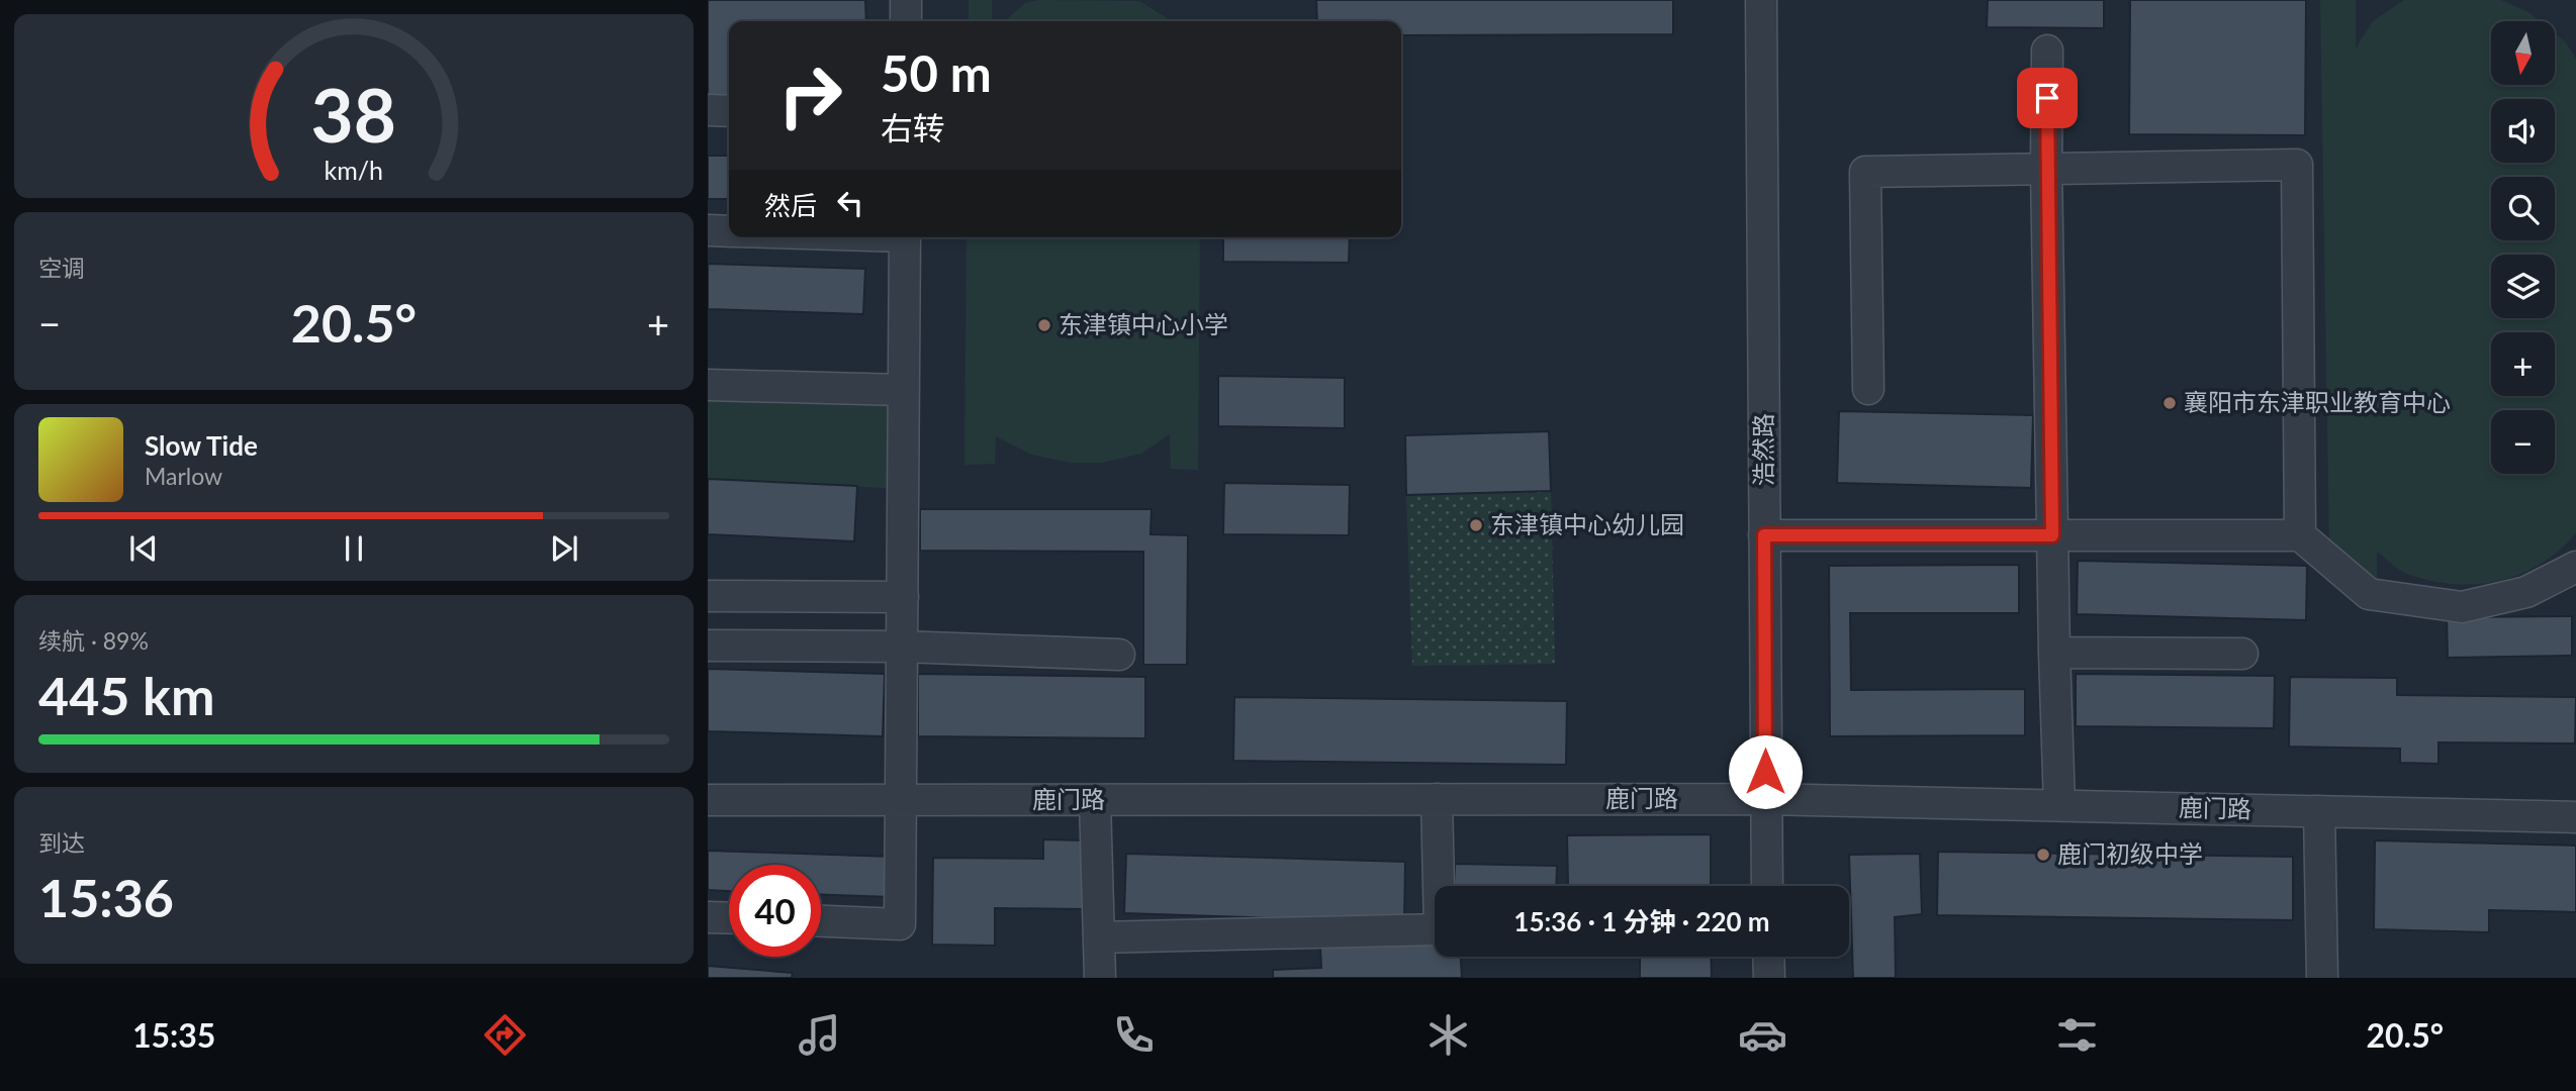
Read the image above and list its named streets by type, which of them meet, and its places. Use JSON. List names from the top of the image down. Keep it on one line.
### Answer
{"streets":{"street":["浩然路","鹿门路"]},"crossings":[["浩然路","鹿门路"]],"places":["东津镇中心小学","襄阳市东津职业教育中心","东津镇中心幼儿园","鹿门初级中学"],"north":"bottom","page":{"map_buttons":["+","−"],"turn":["50 m","右转"],"then":"然后","tile":["空调",["续航 · 89%","445 km"],["到达","15:36"]],"heat":["−","20.5°","+"],"song":["Slow Tide","Marlow"],"limit":"40","trip":"15:36 · 1 分钟 · 220 m","tabs":["15:35","20.5°"],"gauge":["38","km/h"]}}
